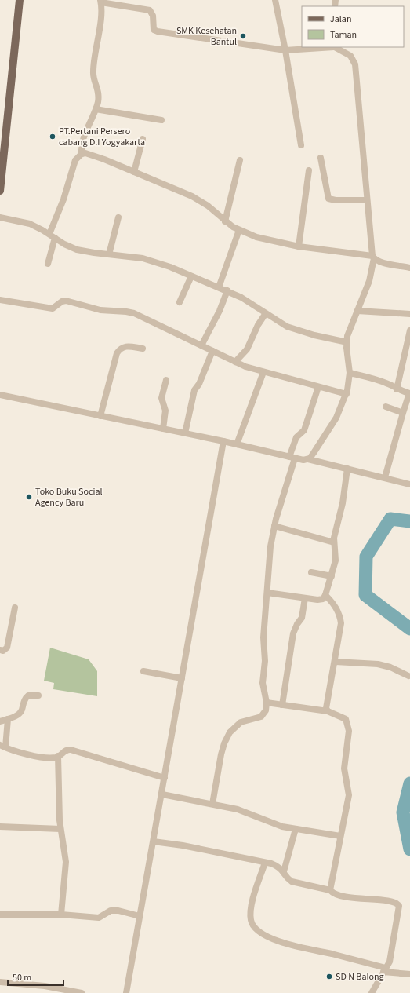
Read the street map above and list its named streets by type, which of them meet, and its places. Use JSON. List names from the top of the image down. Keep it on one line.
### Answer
{"places":["SMK Kesehatan Bantul","PT.Pertani Persero cabang D.I Yogyakarta","Toko Buku Social Agency Baru","SD N Balong"],"legend":["Jalan","Taman"],"scale_bar":"50 m"}
